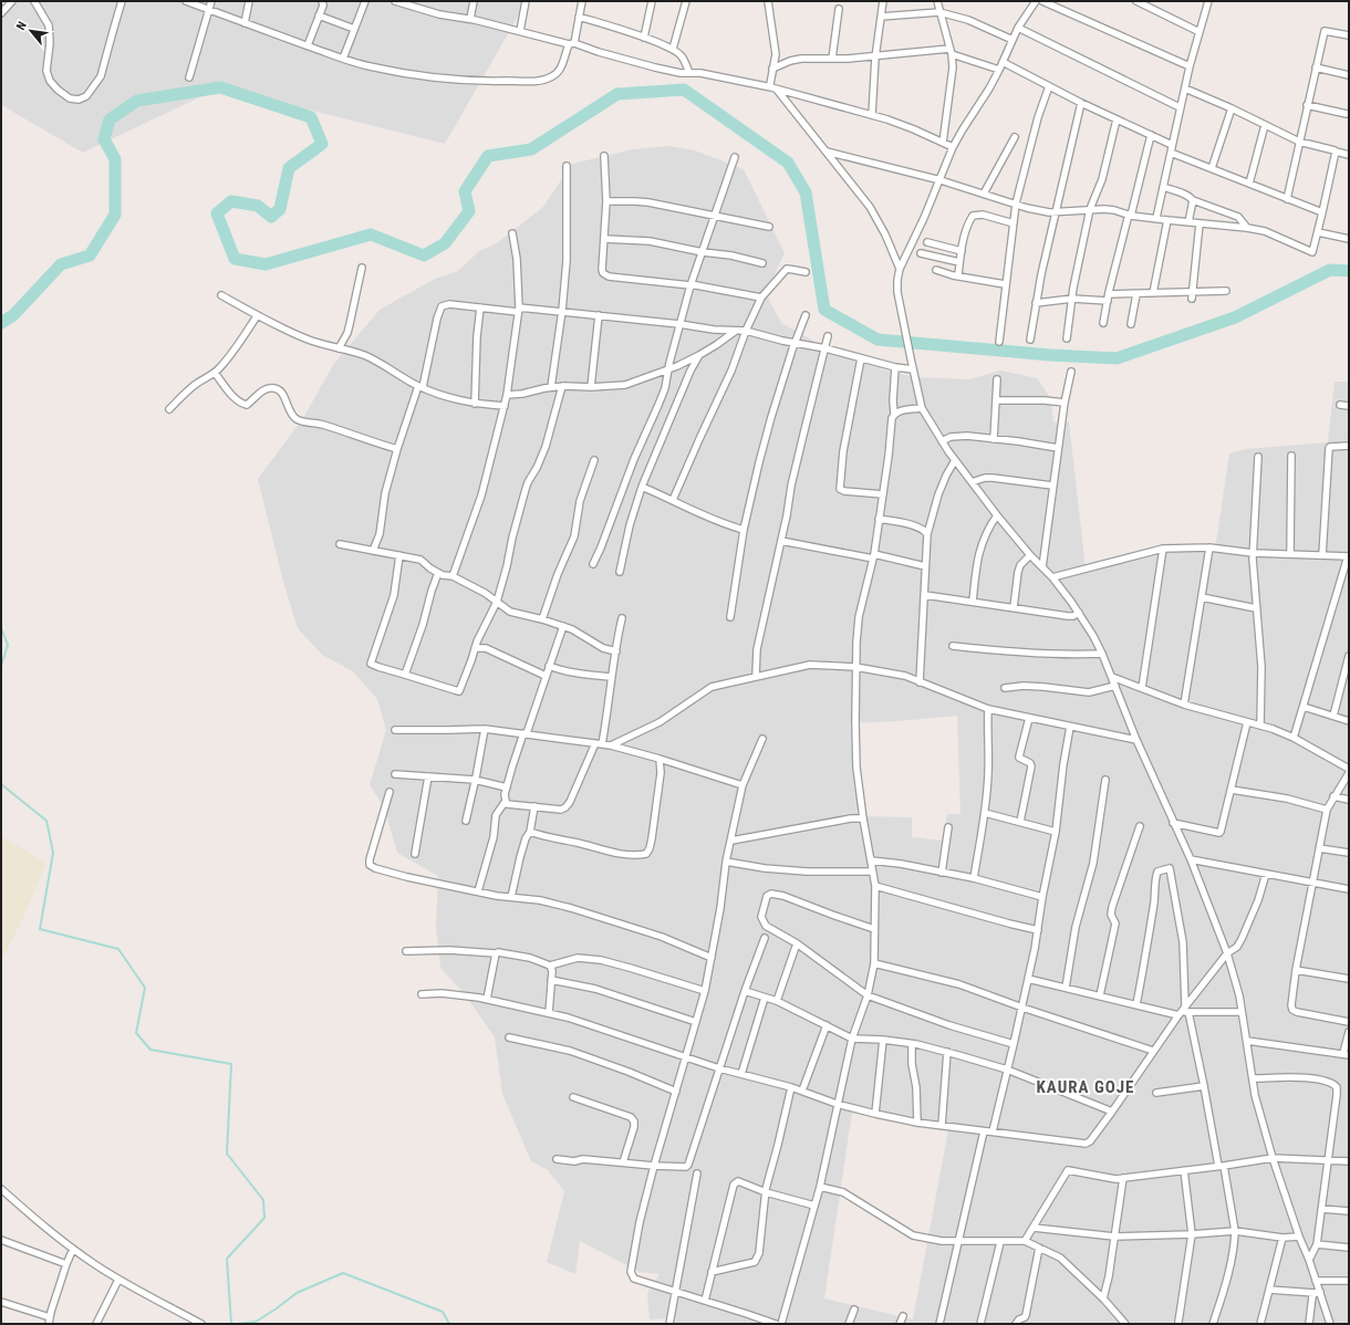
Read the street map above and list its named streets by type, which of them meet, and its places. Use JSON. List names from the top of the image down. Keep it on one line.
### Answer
{"districts":["KAURA GOJE"],"north":"top left"}
